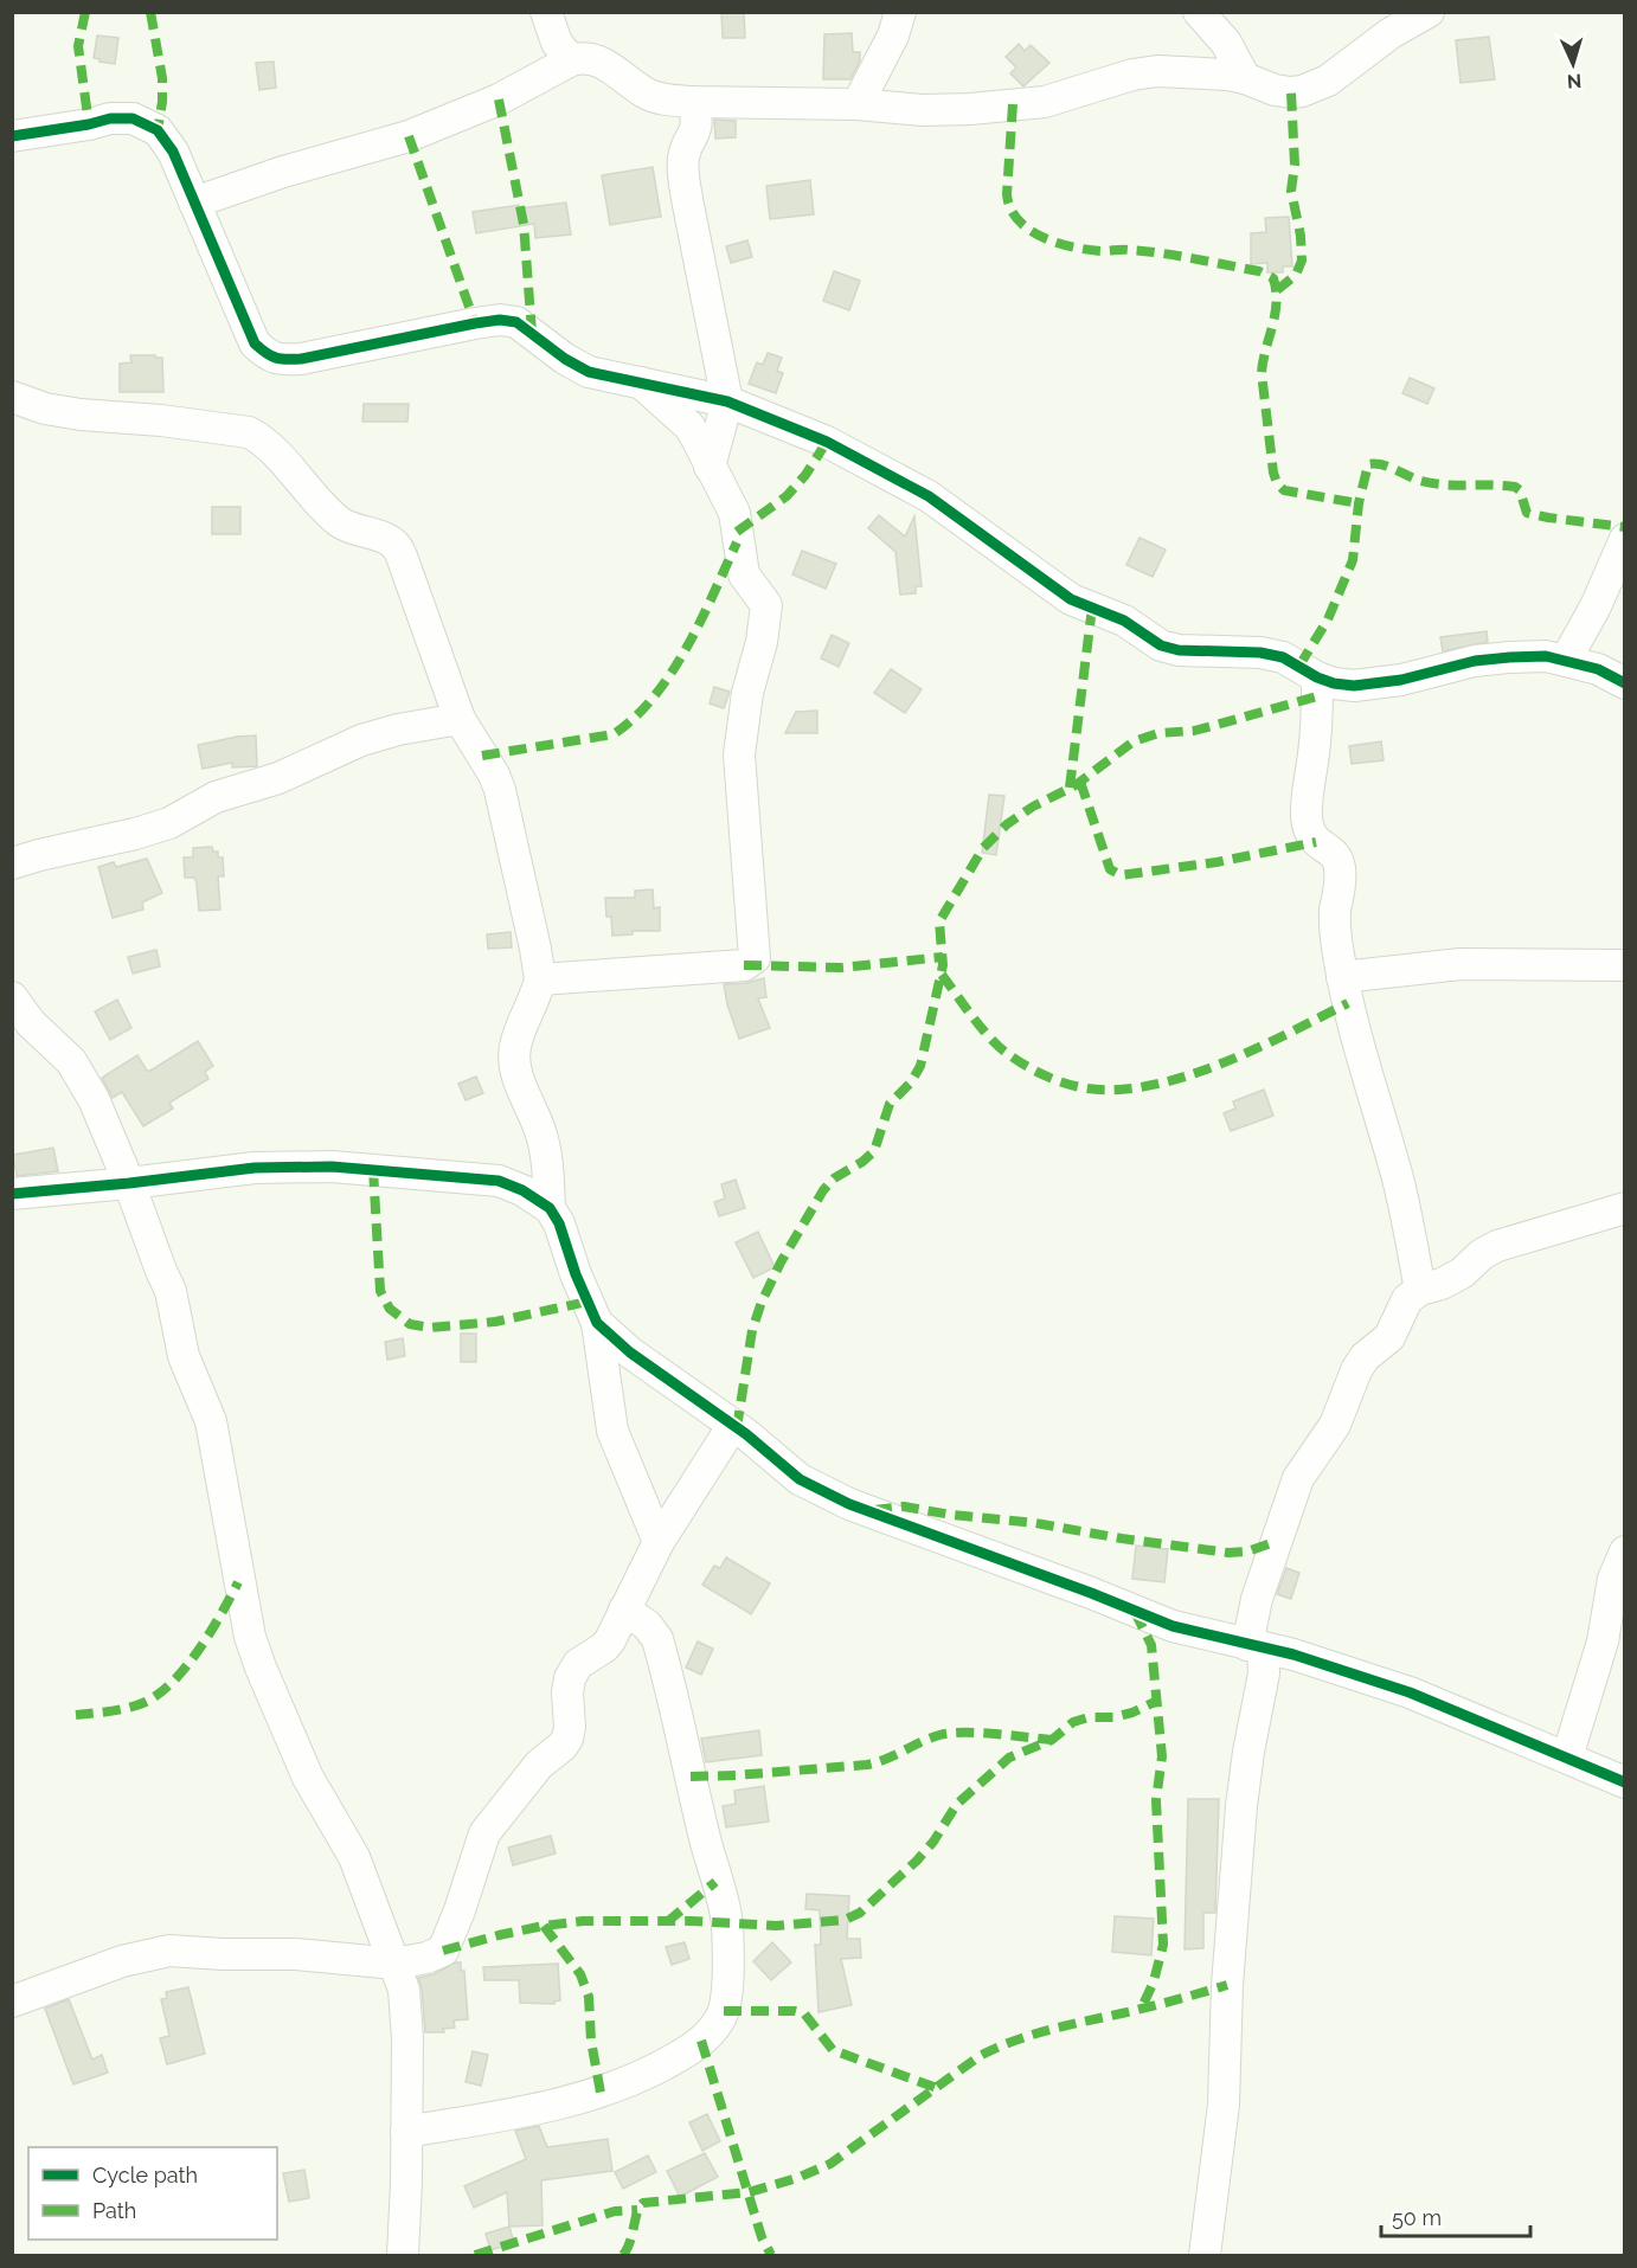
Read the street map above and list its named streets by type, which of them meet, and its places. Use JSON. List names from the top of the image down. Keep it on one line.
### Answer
{"legend":["Cycle path","Path"],"scale_bar":"50 m","north":"bottom"}
